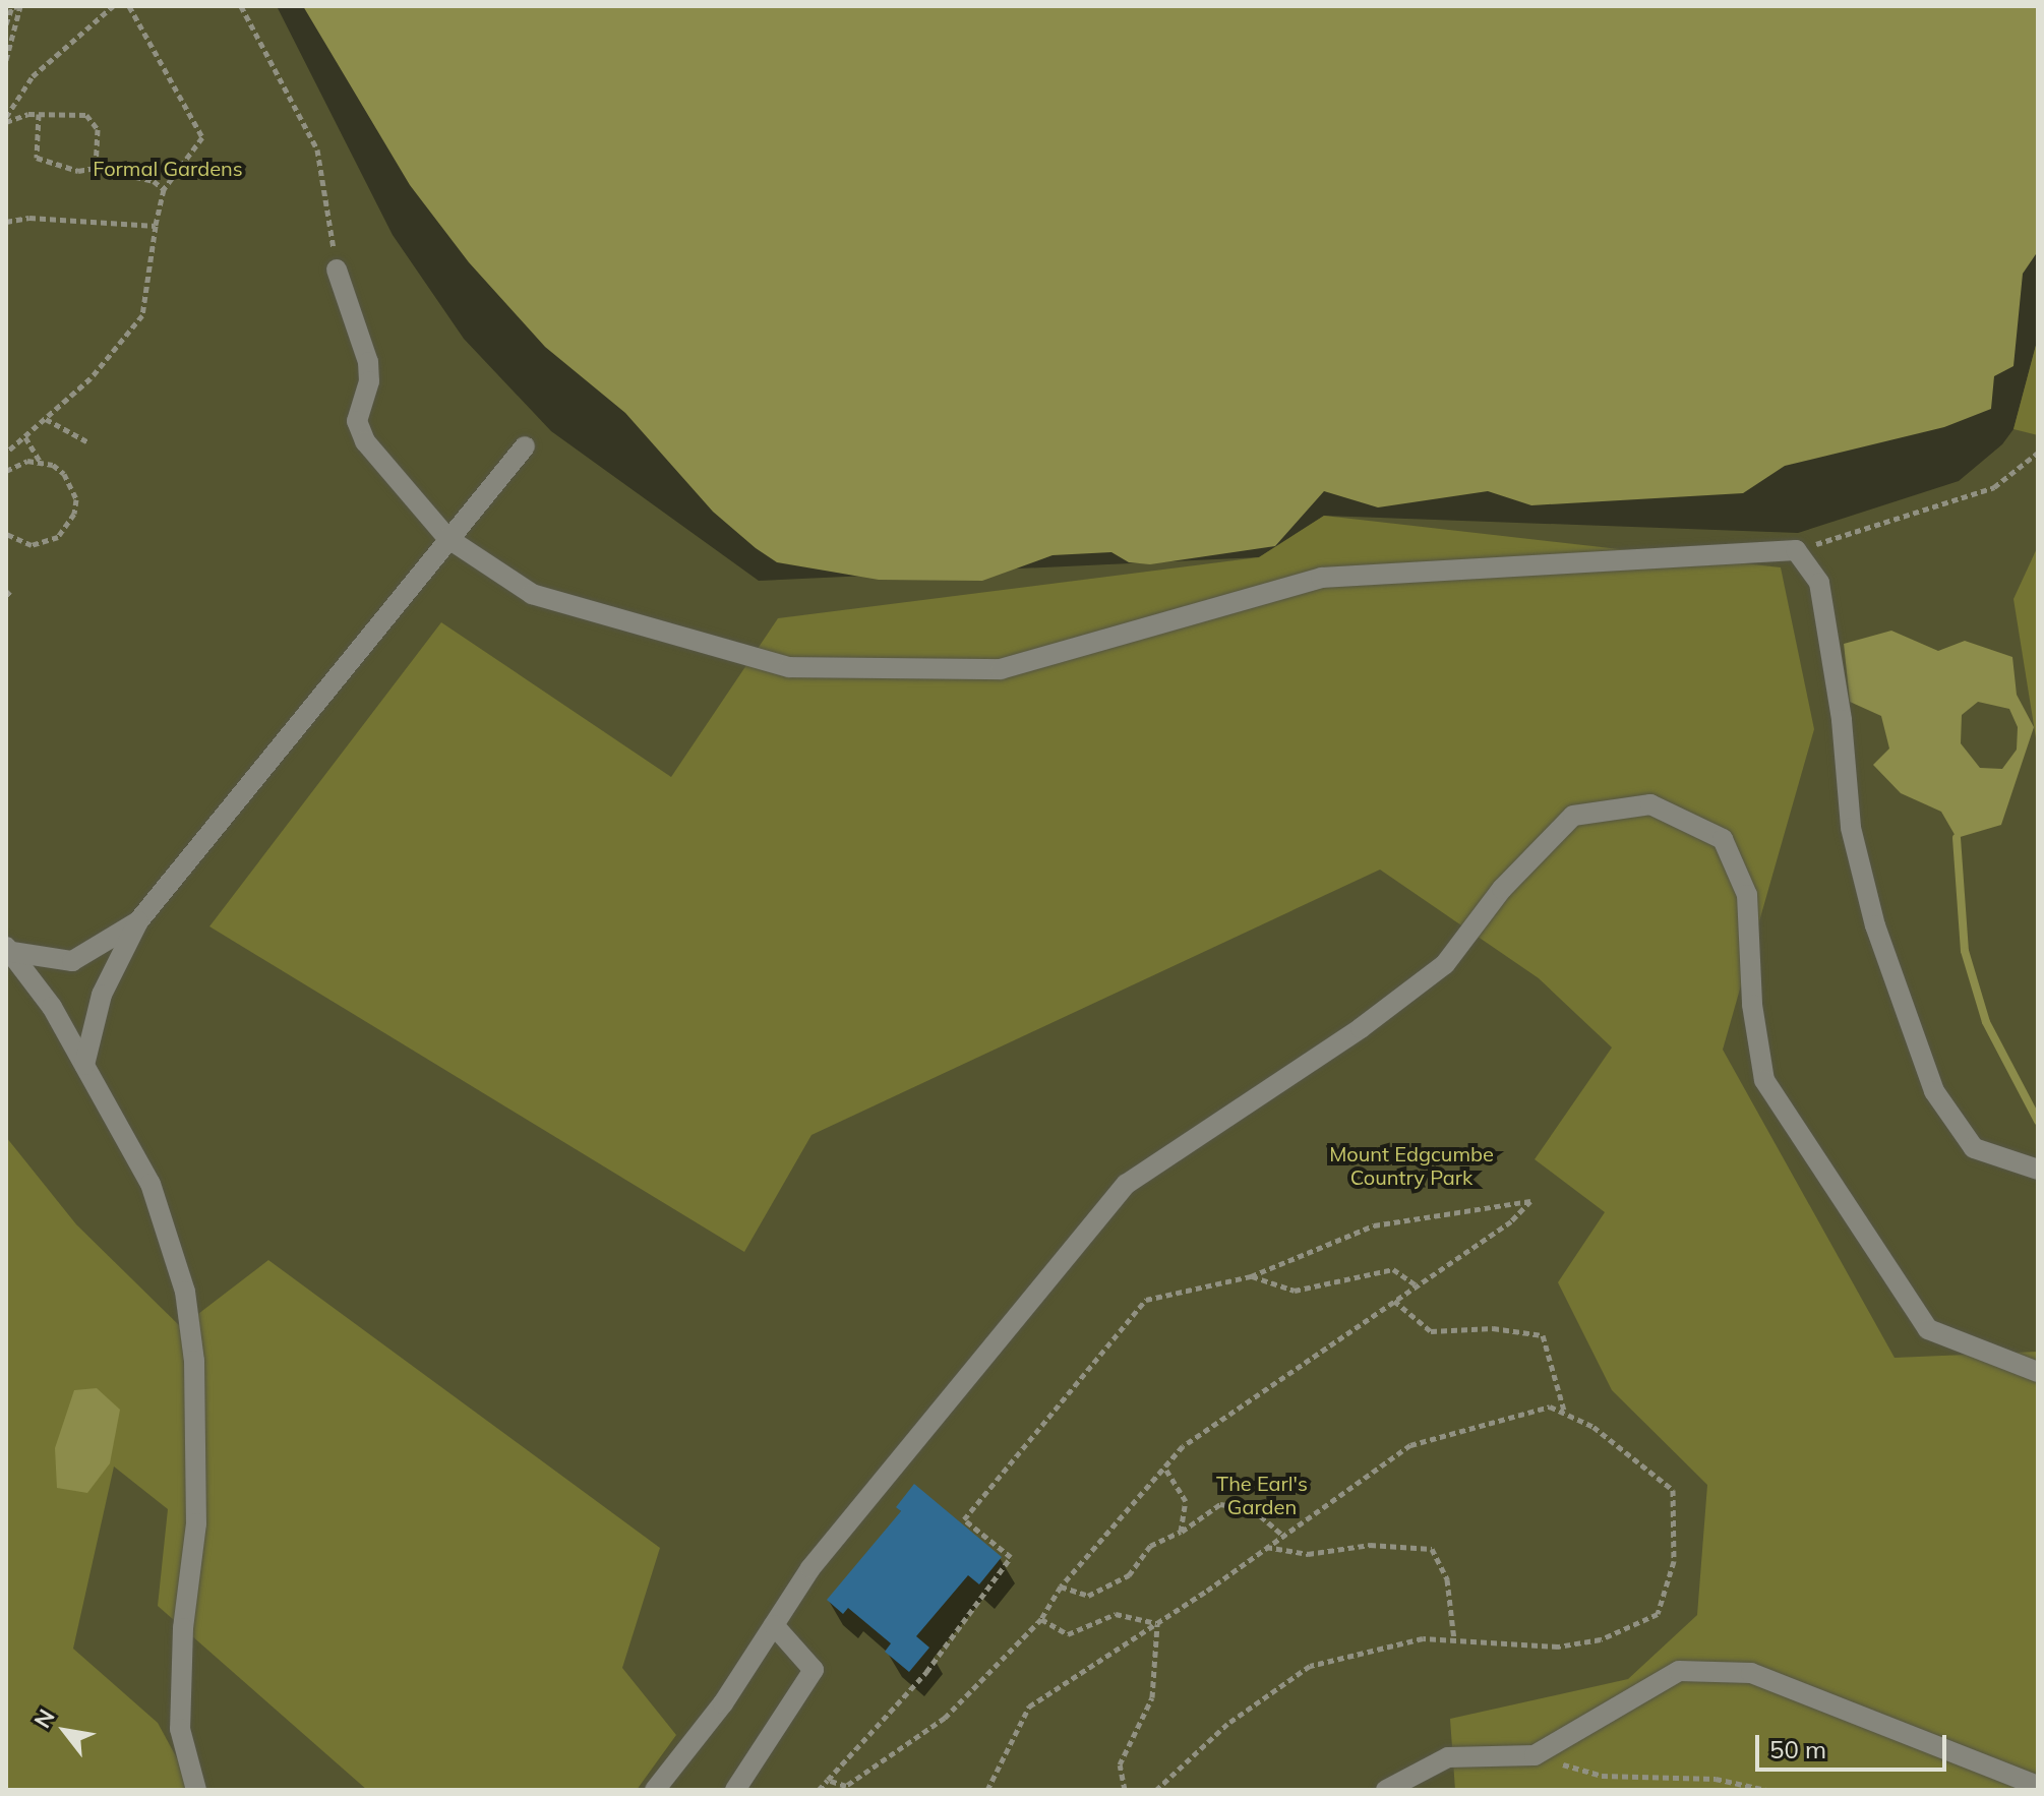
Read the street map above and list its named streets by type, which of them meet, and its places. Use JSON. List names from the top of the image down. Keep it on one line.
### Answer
{"parks":["Formal Gardens","Mount Edgcumbe Country Park","The Earl's Garden"],"scale_bar":"50 m","north":"top left"}
